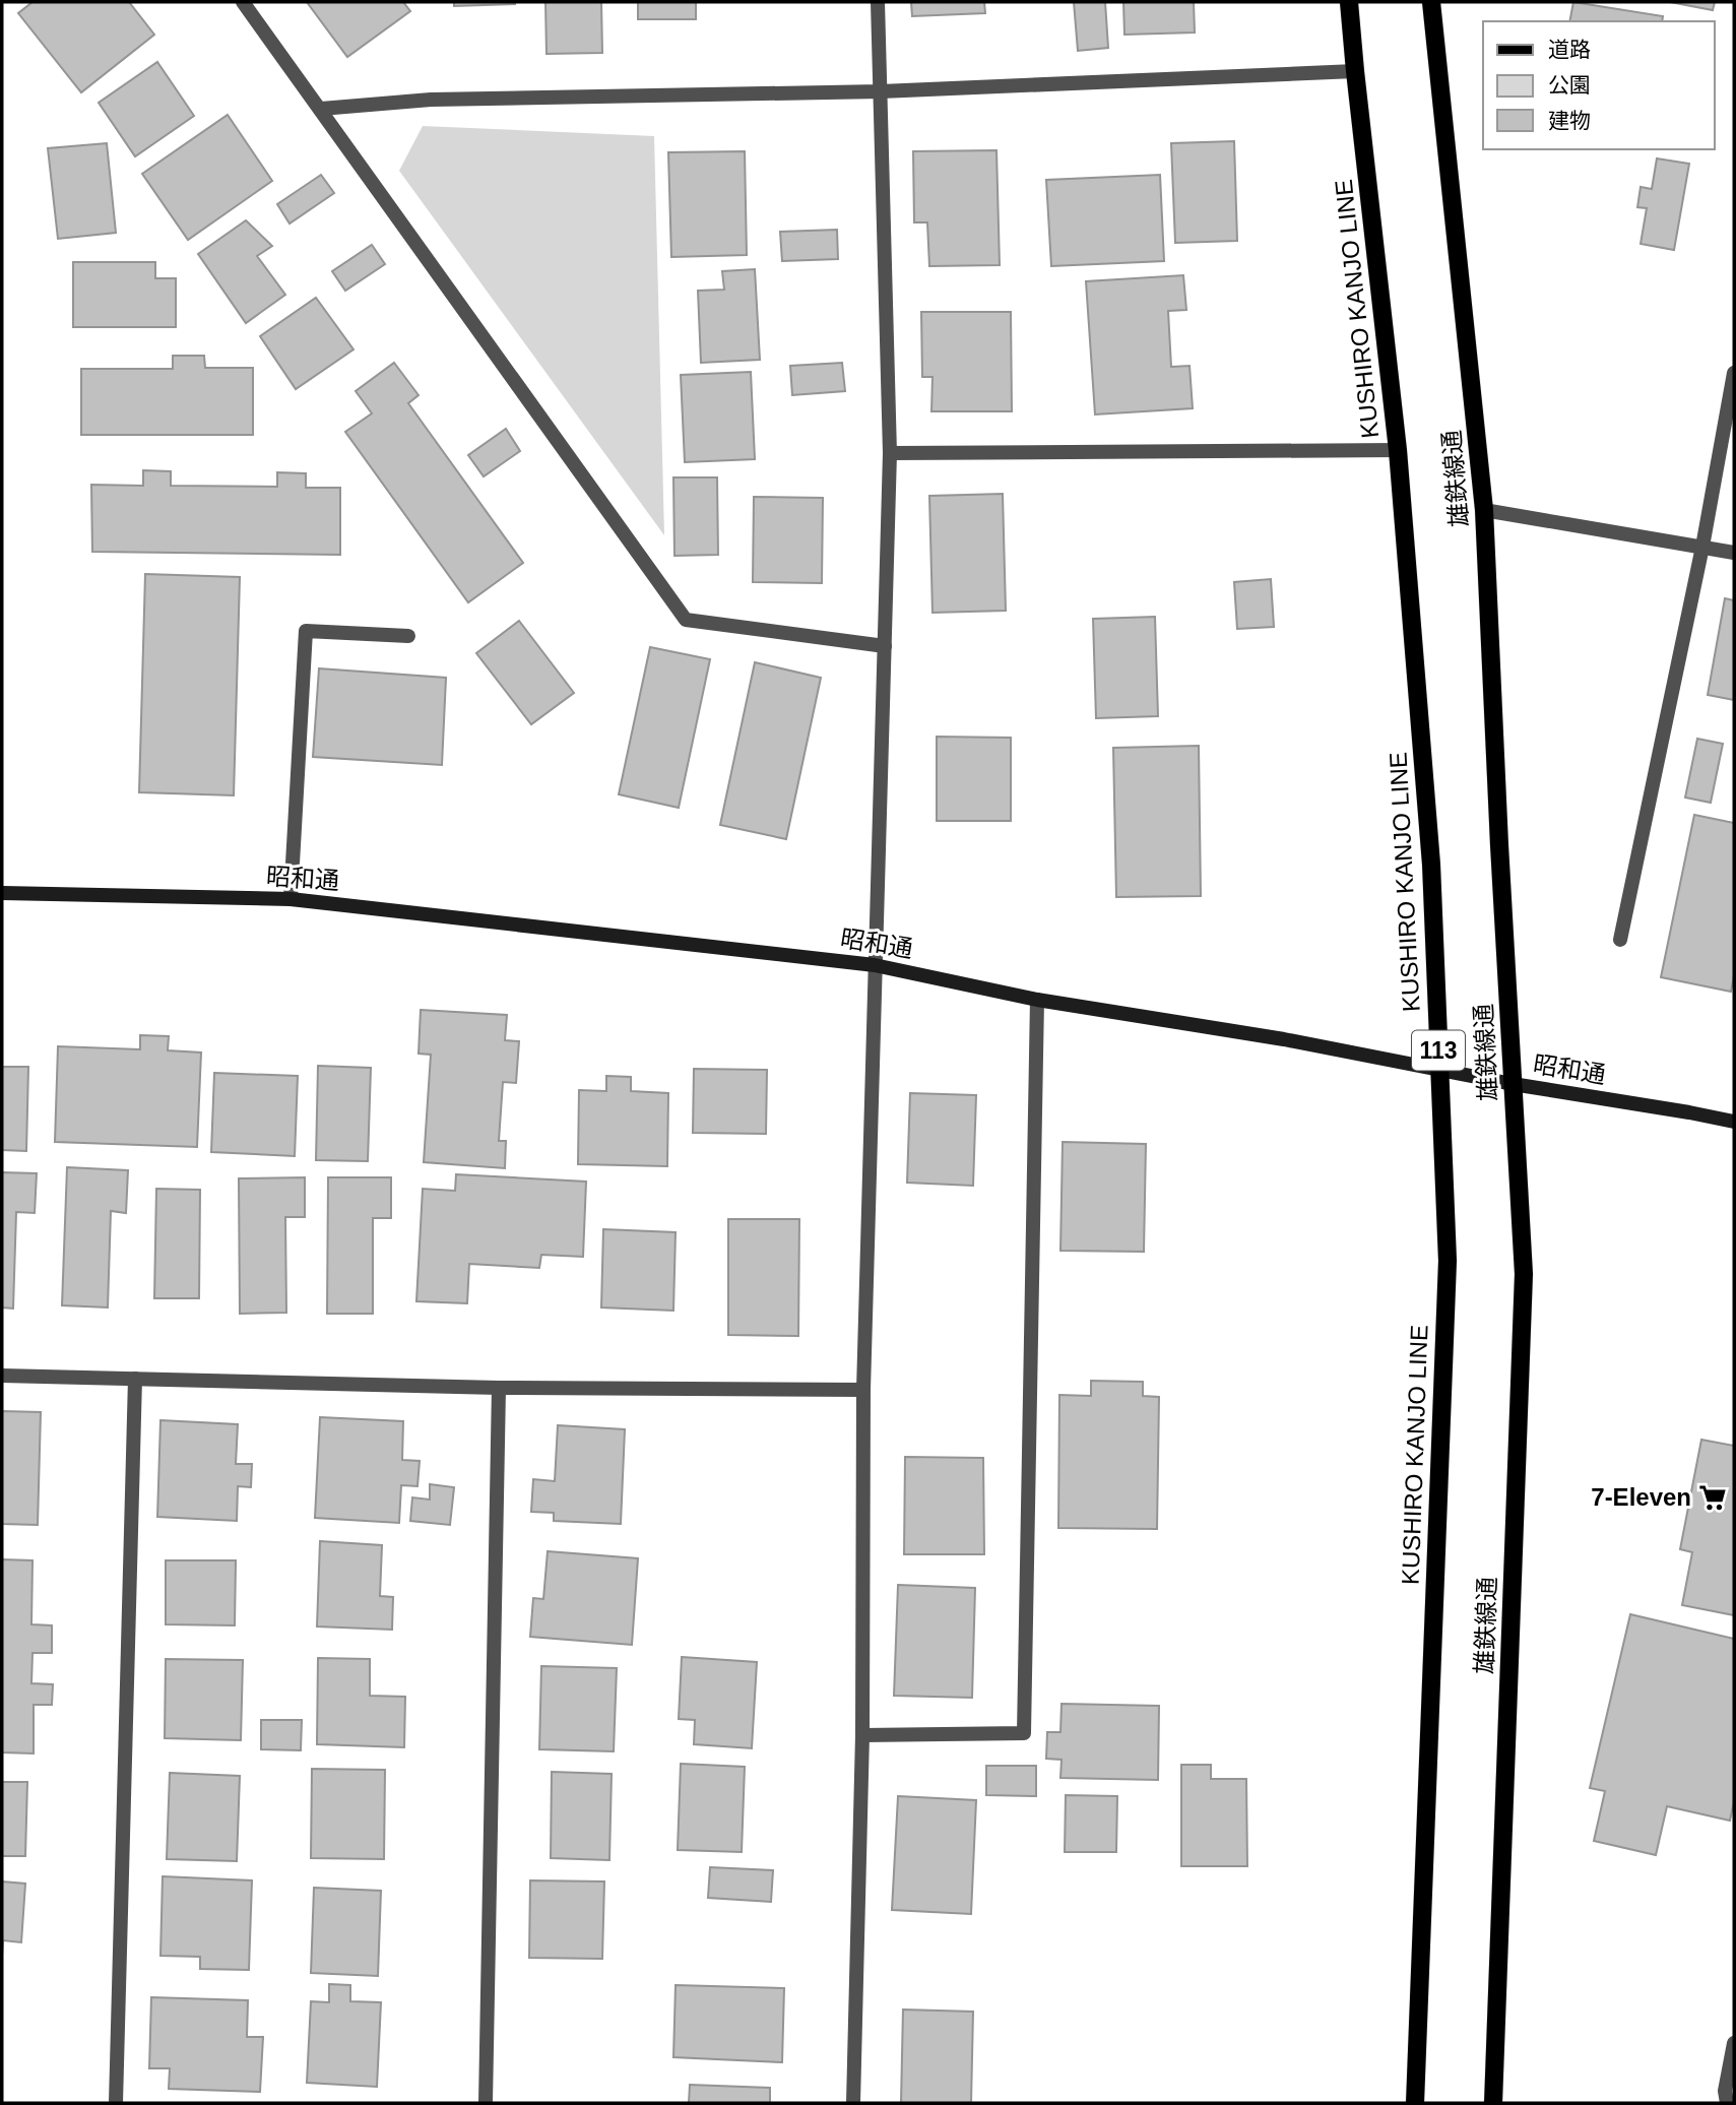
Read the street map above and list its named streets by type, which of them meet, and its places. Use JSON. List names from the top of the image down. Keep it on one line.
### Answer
{"streets":{"main road":["KUSHIRO KANJO LINE","雄鉄線通","113"],"street":["昭和通"]},"crossings":[["KUSHIRO KANJO LINE","昭和通"],["雄鉄線通","昭和通"]],"places":{"supermarket":["7-Eleven"]},"legend":["道路","公園","建物"]}
